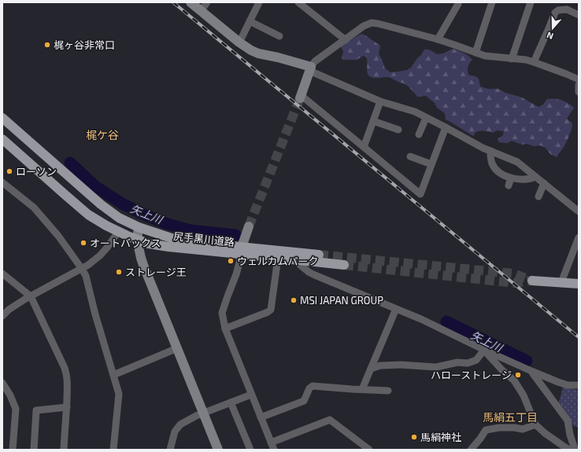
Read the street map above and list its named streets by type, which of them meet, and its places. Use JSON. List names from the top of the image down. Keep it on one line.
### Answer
{"streets":{"main road":["尻手黒川道路"]},"districts":["梶ケ谷","馬絹五丁目"],"water":["矢上川"],"places":["梶ヶ谷非常口","ローソン","オートバックス","ウェルカムパーク","ストレージ王","MSI JAPAN GROUP","ハローストレージ","馬絹神社"],"north":"bottom"}
